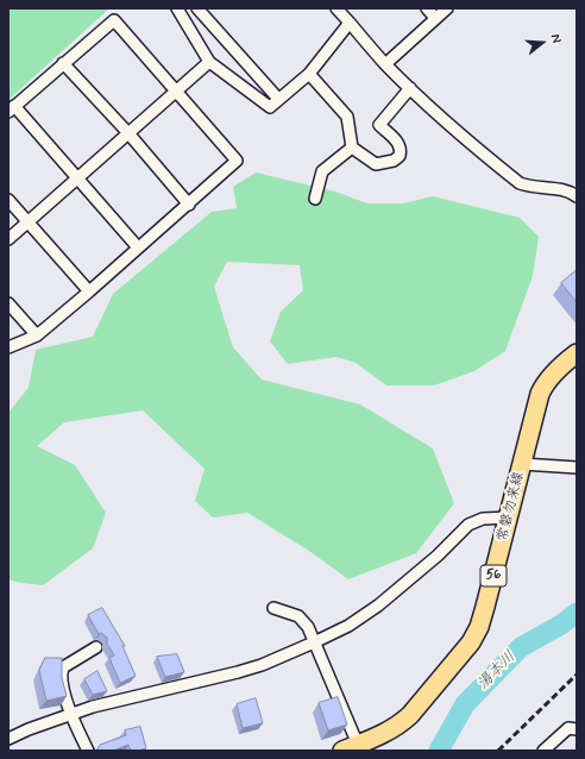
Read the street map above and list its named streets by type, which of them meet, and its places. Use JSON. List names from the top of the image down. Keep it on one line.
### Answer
{"streets":{"main road":["常磐勿来線","56"]},"water":["湯本川"],"north":"right"}
